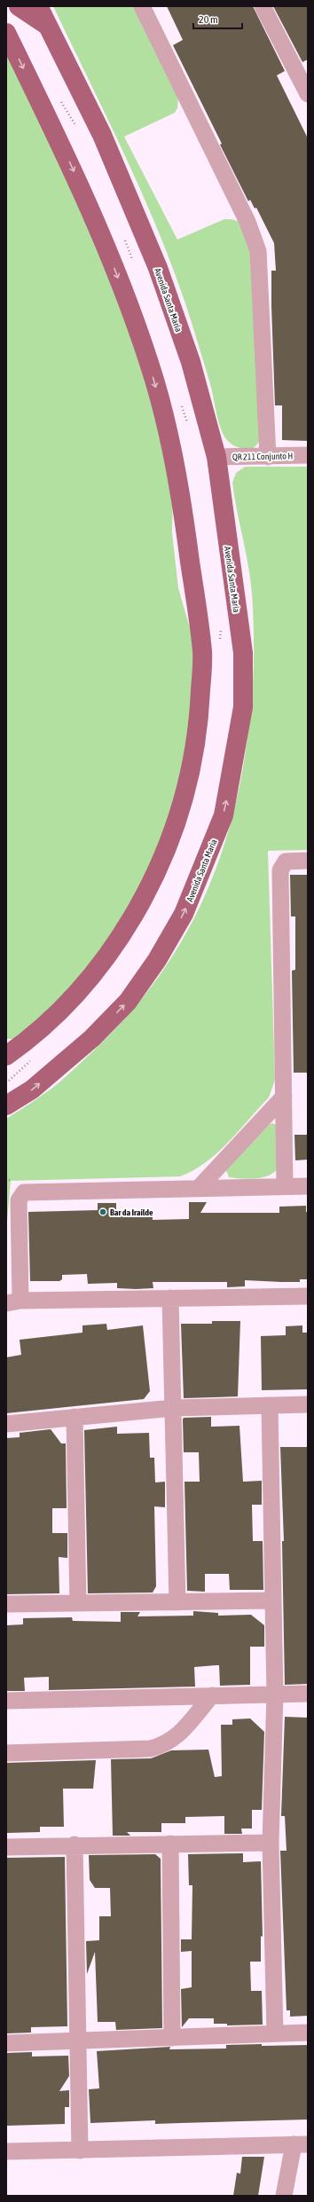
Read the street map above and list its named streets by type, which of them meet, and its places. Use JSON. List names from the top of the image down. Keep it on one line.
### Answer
{"streets":{"main road":["Avenida Santa Maria"],"street":["QR 211 Conjunto H"]},"crossings":[["Avenida Santa Maria","QR 211 Conjunto H"]],"one_way":["Avenida Santa Maria"],"places":["Bar da Irailde"],"scale_bar":"20 m"}
